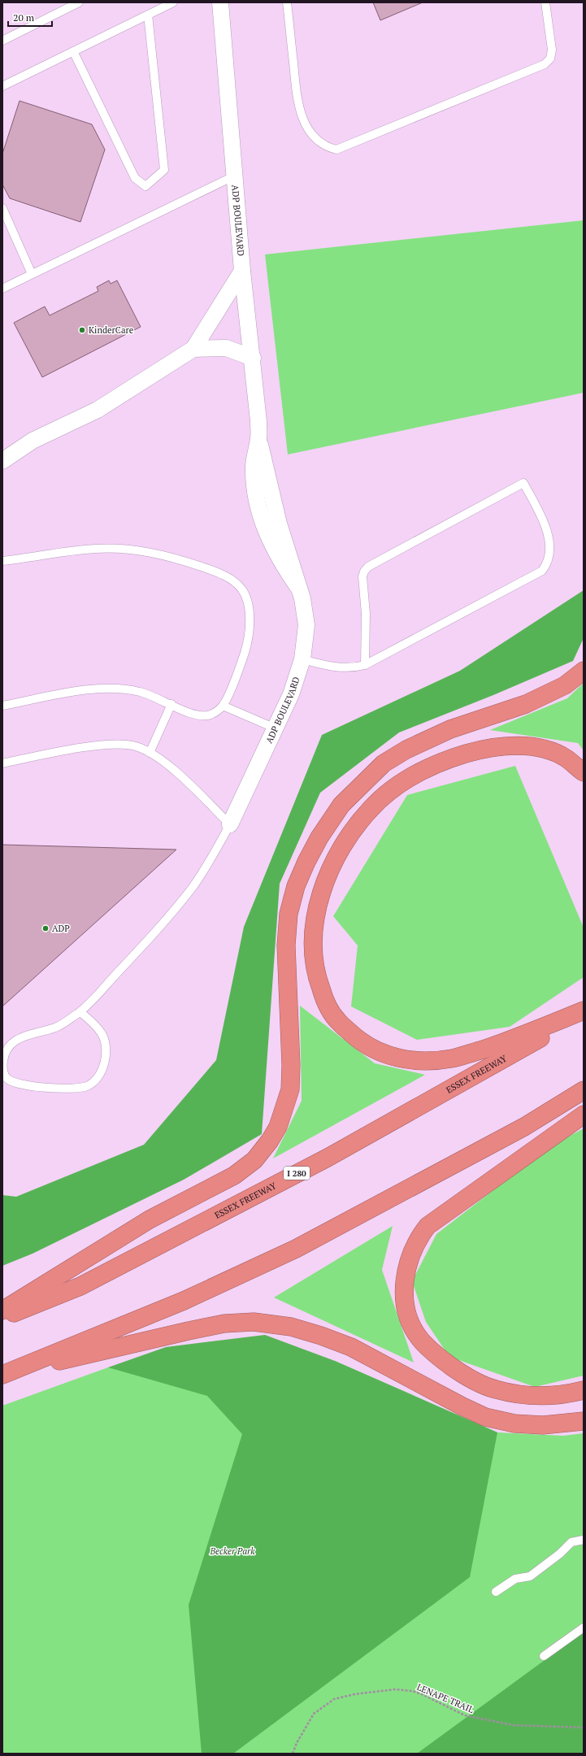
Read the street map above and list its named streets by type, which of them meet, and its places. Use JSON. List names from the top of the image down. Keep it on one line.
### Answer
{"streets":{"highway":["ESSEX FREEWAY","I 280"],"street":["ADP BOULEVARD"],"path":["LENAPE TRAIL"]},"parks":["Becker Park"],"places":["KinderCare","ADP"],"scale_bar":"20 m"}
